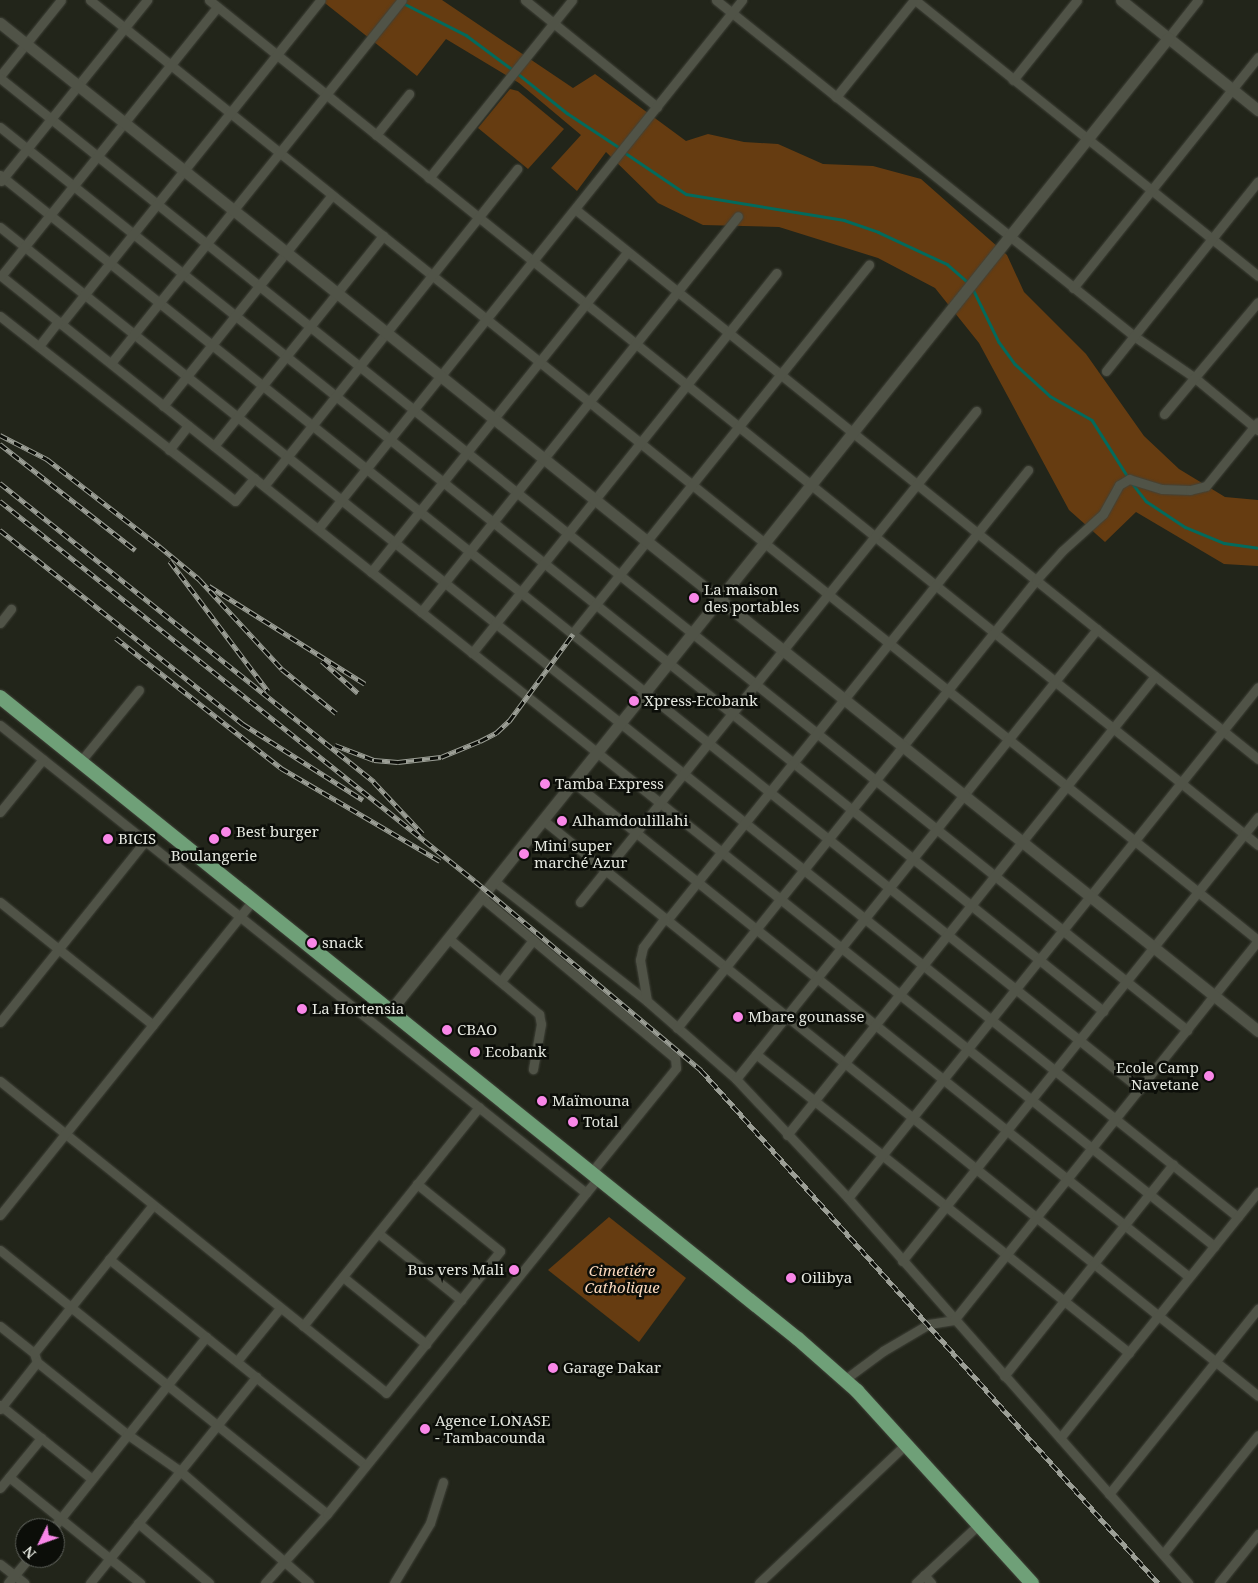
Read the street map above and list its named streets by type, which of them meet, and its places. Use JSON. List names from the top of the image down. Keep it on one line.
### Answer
{"parks":["Cimetiére Catholique"],"places":["La maison des portables","Xpress-Ecobank","Tamba Express","Alhamdoulillahi","Best burger","BICIS","Boulangerie","Mini super marché Azur","snack","La Hortensia","Mbare gounasse","CBAO","Ecobank","Ecole Camp Navetane","Maïmouna","Total","Bus vers Mali","Oilibya","Garage Dakar","Agence LONASE - Tambacounda"],"north":"bottom left"}
